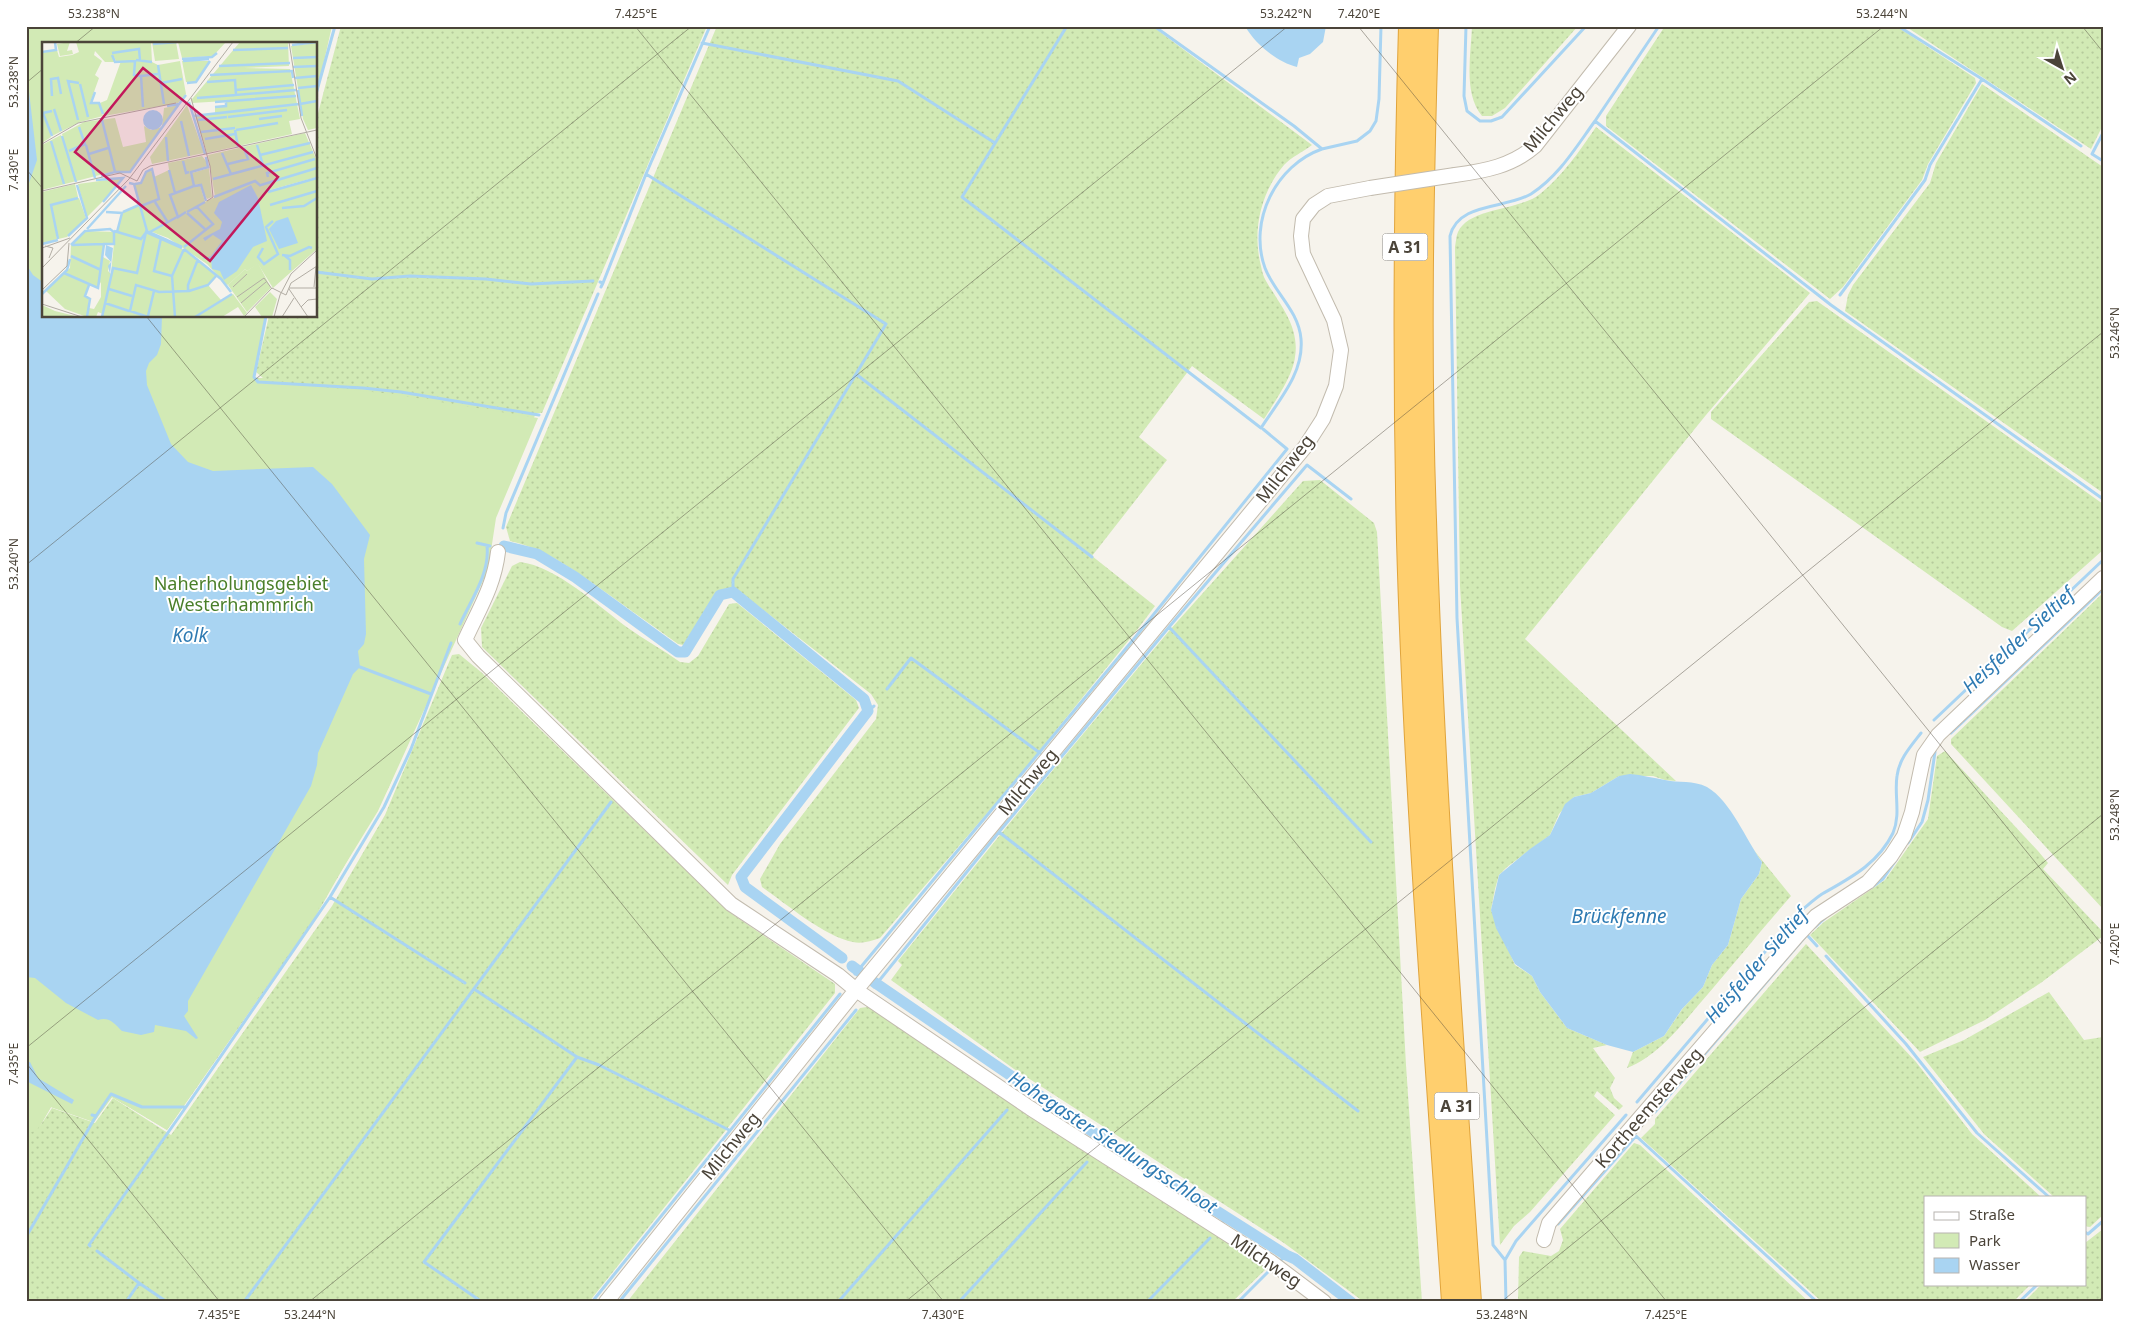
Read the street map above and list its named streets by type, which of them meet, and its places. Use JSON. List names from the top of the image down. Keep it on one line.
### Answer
{"streets":{"highway":["A 31"],"street":["Milchweg","Kortheemsterweg"]},"water":["Kolk","Heisfelder Sieltief","Brückfenne","Hohegaster Siedlungsschloot"],"parks":["Naherholungsgebiet Westerhammrich"],"legend":["Straße","Park","Wasser"],"north":"bottom right","coordinates":["53.238°N","7.425°E","53.242°N","7.420°E","53.244°N","7.430°E","53.246°N","53.240°N","53.248°N","7.435°E"]}
